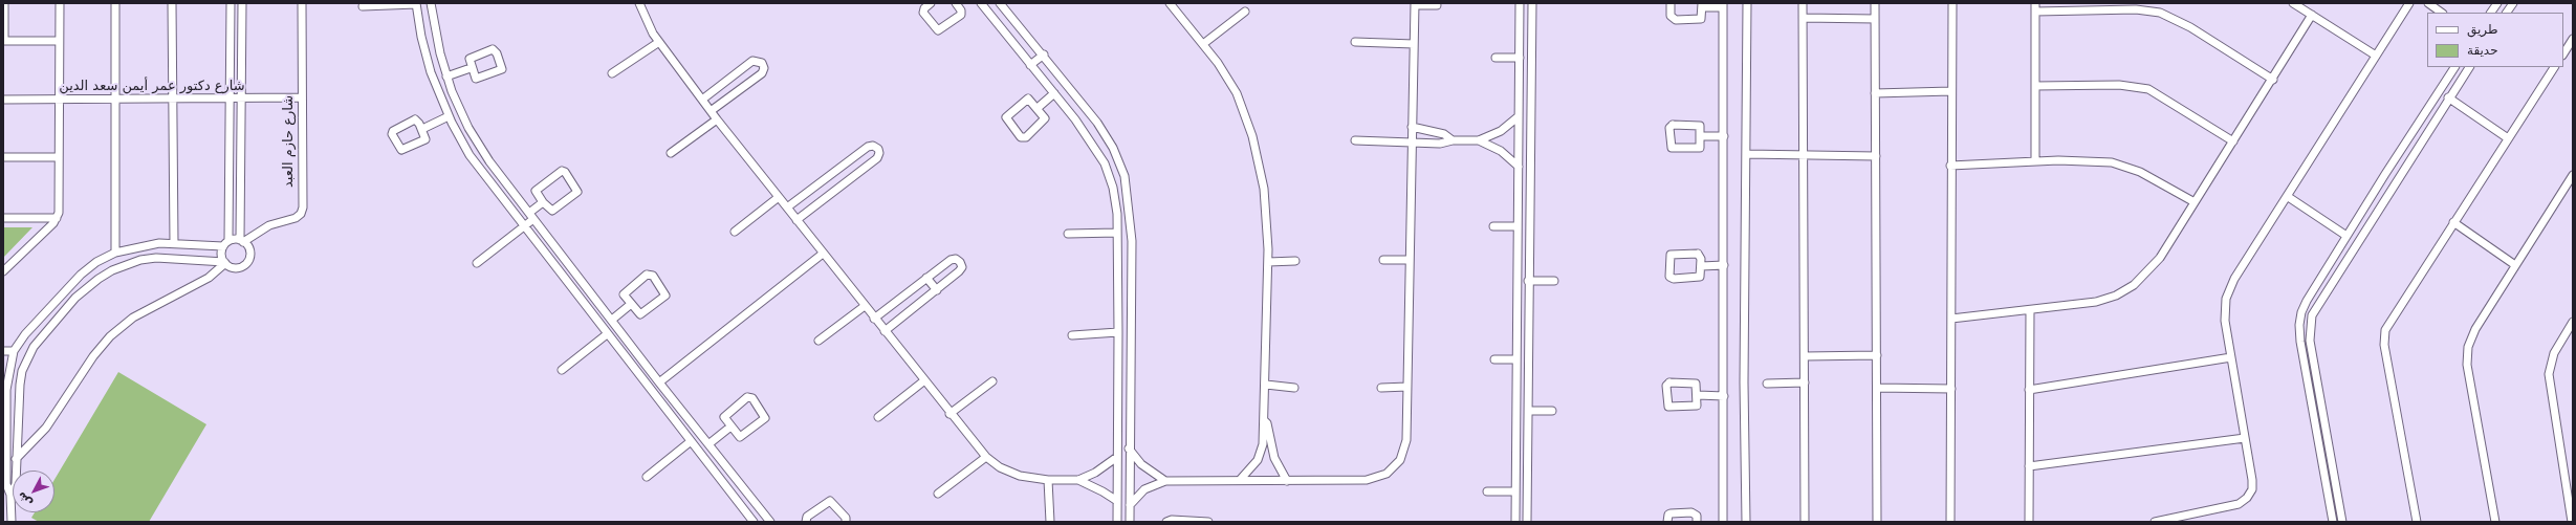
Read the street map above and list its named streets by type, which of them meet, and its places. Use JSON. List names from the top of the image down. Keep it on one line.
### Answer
{"streets":{"street":["شارع دكتور عمر أيمن سعد الدين","شارع حازم العبد"]},"crossings":[["شارع دكتور عمر أيمن سعد الدين","شارع حازم العبد"]],"legend":["طريق","حديقة"],"north":"bottom left"}
